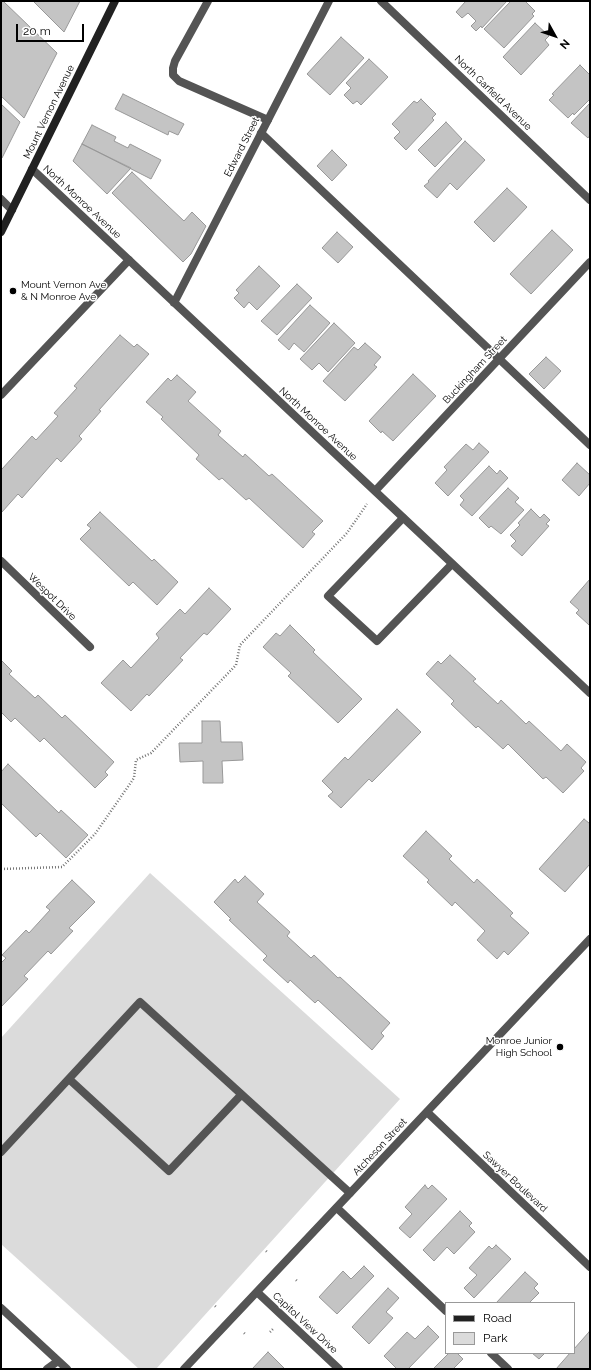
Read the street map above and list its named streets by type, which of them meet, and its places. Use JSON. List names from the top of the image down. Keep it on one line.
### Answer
{"streets":{"street":["North Garfield Avenue","Mount Vernon Avenue","Edward Street","North Monroe Avenue","Buckingham Street","Wespot Drive","Atcheson Street","Sawyer Boulevard","Capitol View Drive"]},"crossings":[["Mount Vernon Avenue","North Monroe Avenue"],["Edward Street","North Monroe Avenue"],["North Monroe Avenue","Buckingham Street"],["Atcheson Street","Sawyer Boulevard"],["Atcheson Street","Capitol View Drive"]],"places":["Mount Vernon Ave & N Monroe Ave","Monroe Junior High School"],"legend":["Road","Park"],"scale_bar":"20 m","north":"bottom right"}
